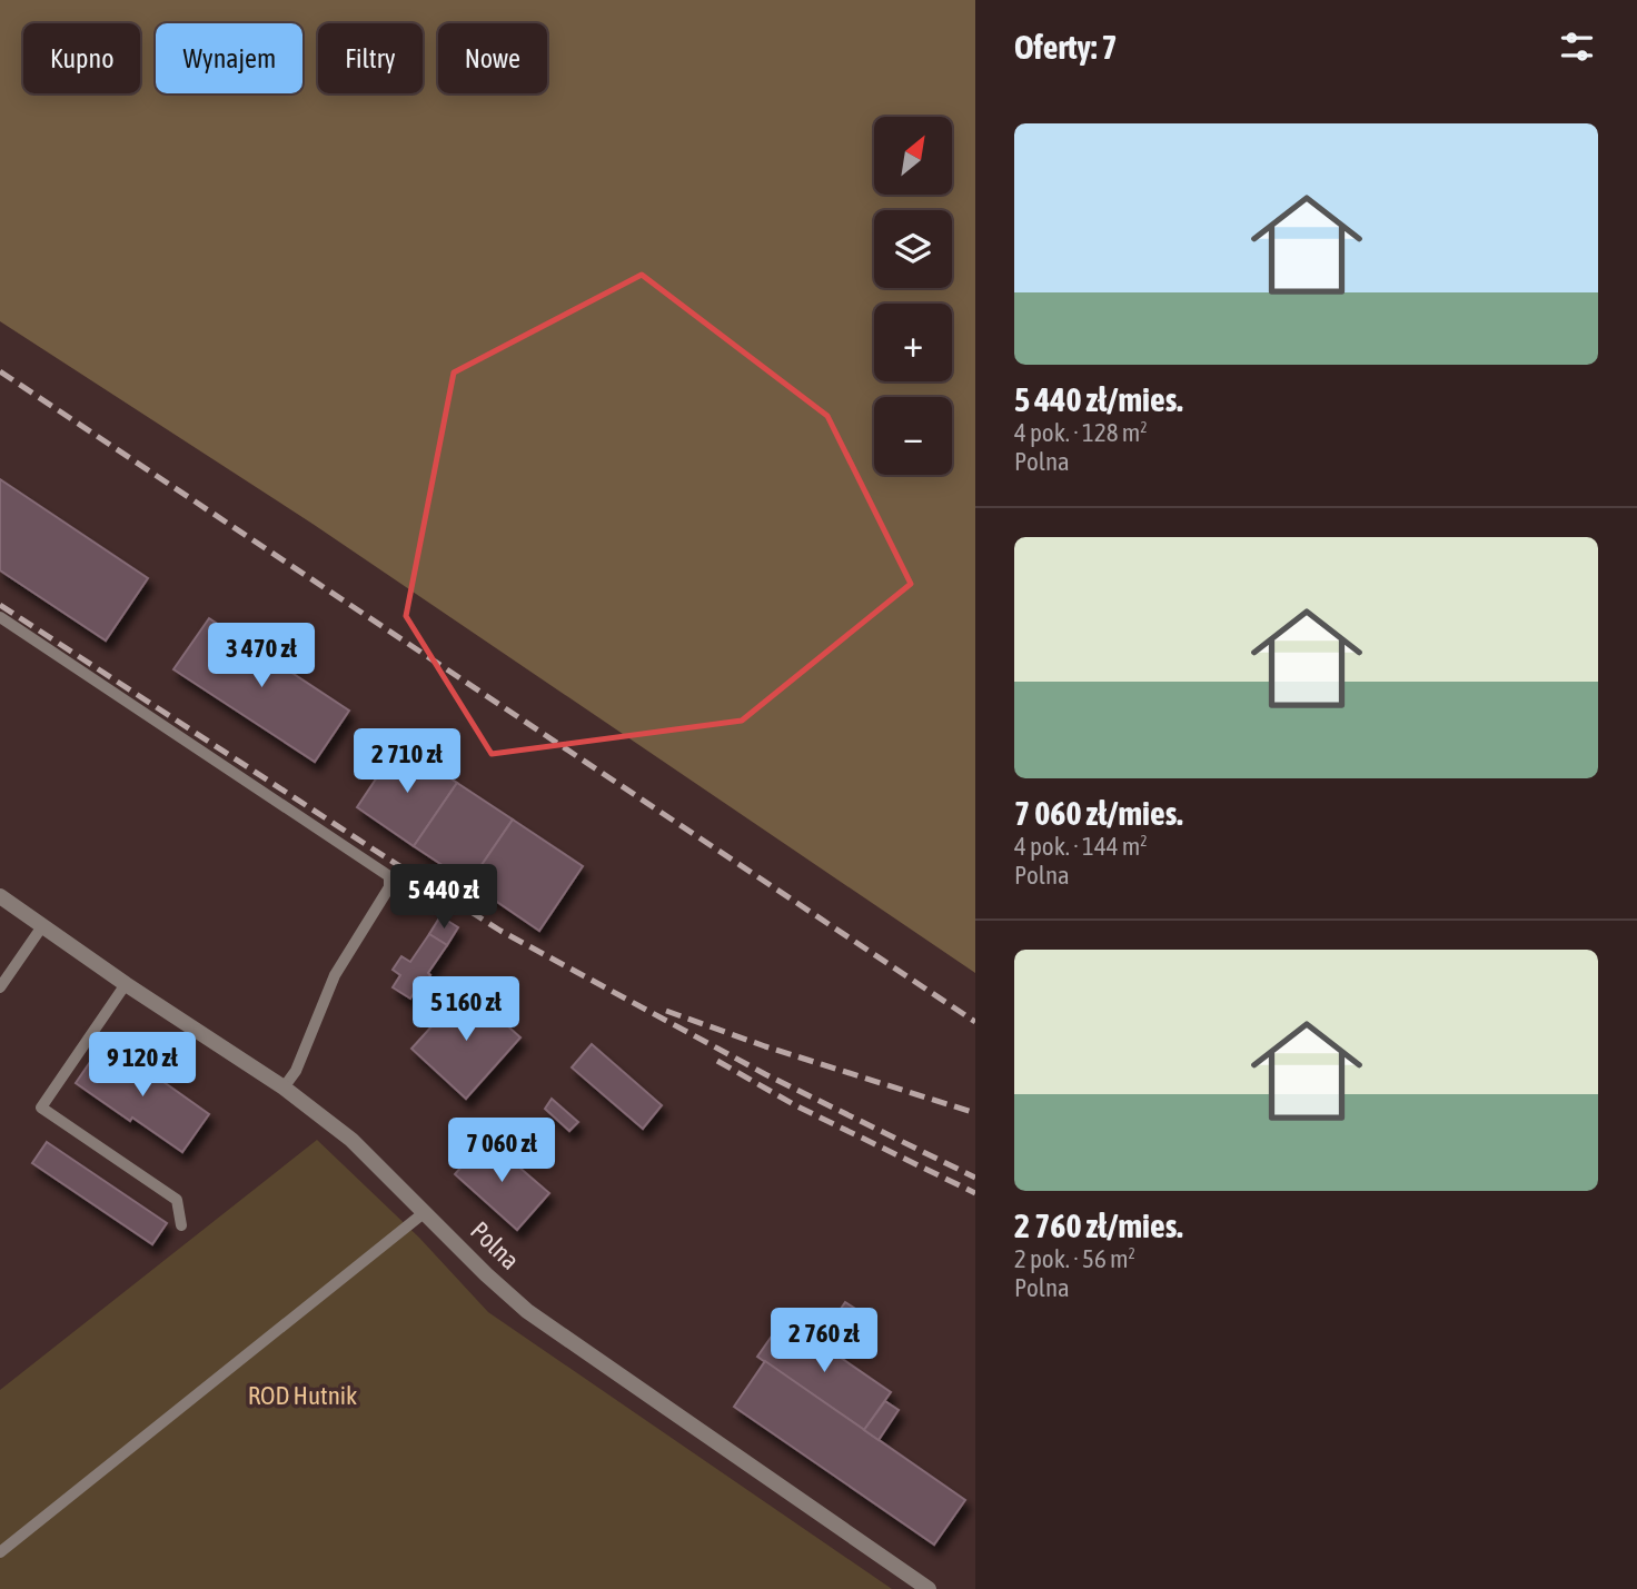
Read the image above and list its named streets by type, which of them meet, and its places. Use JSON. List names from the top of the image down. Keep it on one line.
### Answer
{"streets":{"street":["Polna"]},"parks":["ROD Hutnik"],"north":"top right","page":{"heading":"Oferty: 7","chip":["Kupno","Wynajem","Filtry","Nowe"],"list":[{"name":"5 440 zł/mies.","note":"4 pok. · 128 m² · Polna"},{"name":"7 060 zł/mies.","note":"4 pok. · 144 m² · Polna"},{"name":"2 760 zł/mies.","note":"2 pok. · 56 m² · Polna"}],"map_buttons":["+","−"],"price":["3 470 zł","2 710 zł","5 440 zł","5 160 zł","9 120 zł","7 060 zł","2 760 zł"]}}
